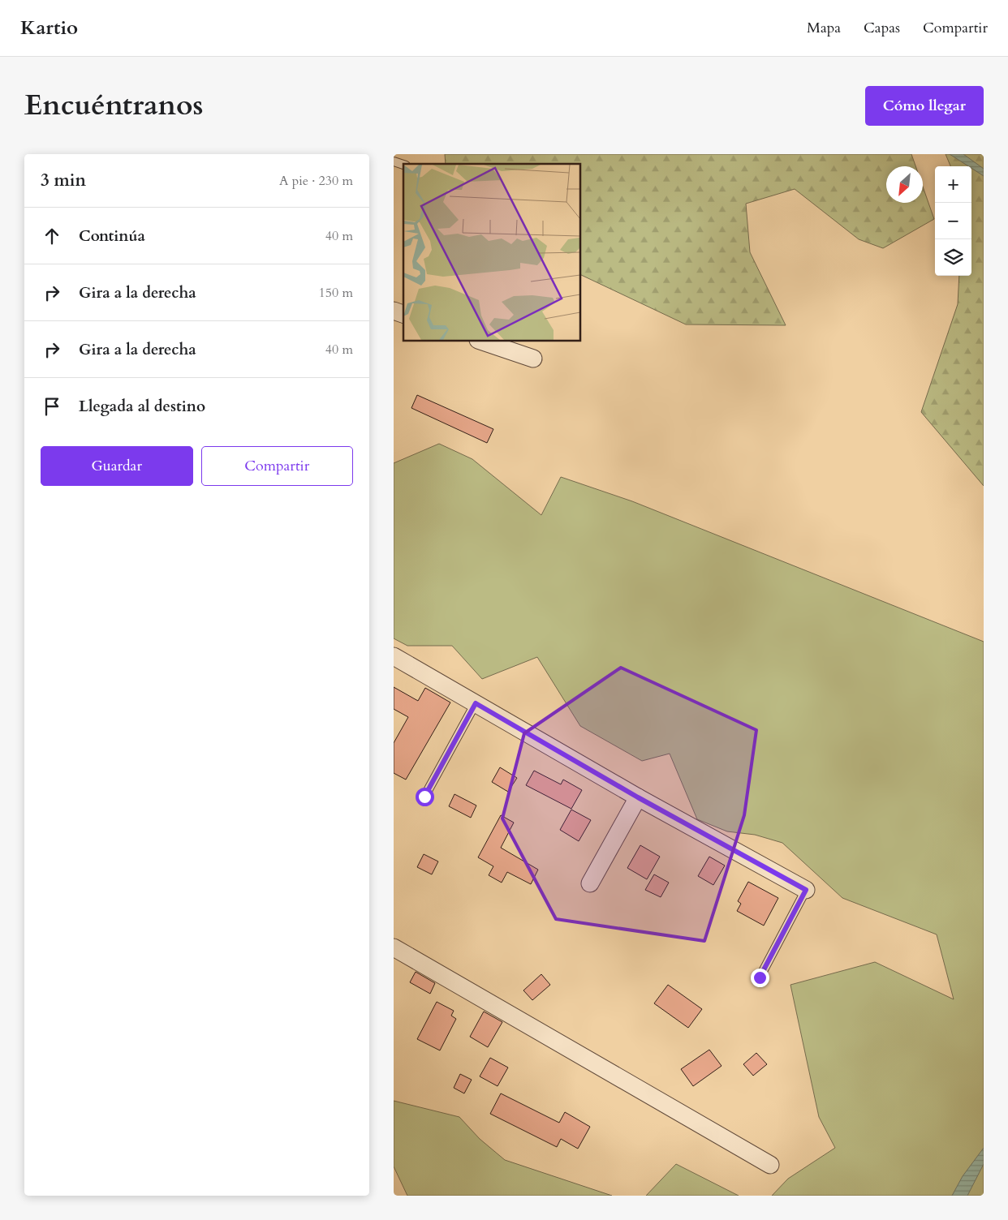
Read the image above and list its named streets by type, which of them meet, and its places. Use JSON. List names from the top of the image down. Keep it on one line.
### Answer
{"north":"bottom left","page":{"header":"Kartio","nav":["Mapa","Capas","Compartir"],"title":"Encuéntranos","buttons":["Cómo llegar",["Guardar","Compartir"]],"heading":["3 min","A pie · 230 m"],"map_buttons":["+","−"],"list":[["Continúa","40 m"],["Gira a la derecha","150 m"],["Gira a la derecha","40 m"],"Llegada al destino"]}}
